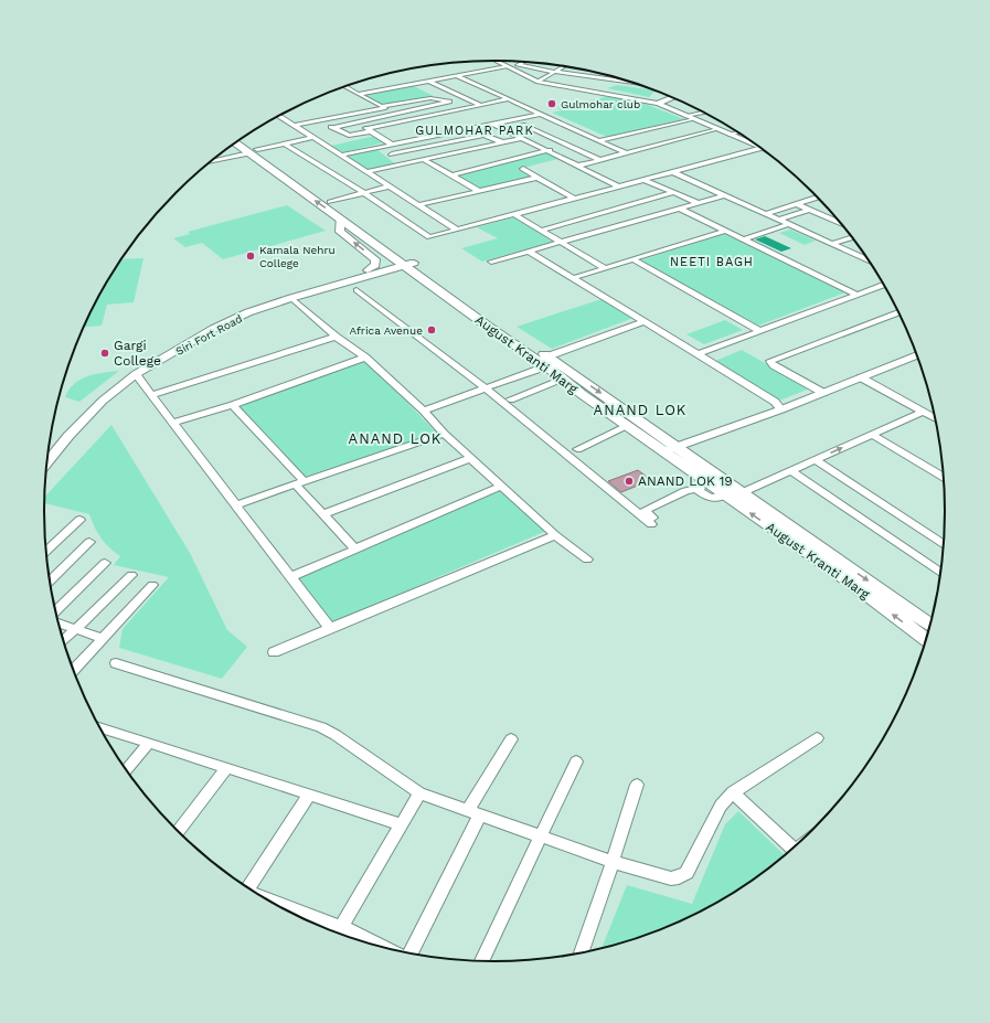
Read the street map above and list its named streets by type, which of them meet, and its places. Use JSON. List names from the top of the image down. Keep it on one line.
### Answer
{"streets":{"main road":["August Kranti Marg"],"street":["Siri Fort Road"]},"crossings":[["Siri Fort Road","August Kranti Marg"]],"districts":["GULMOHAR PARK","NEETI BAGH","ANAND LOK","ANAND LOK"],"places":["Gulmohar club","Kamala Nehru College","Africa Avenue","Gargi College","ANAND LOK 19"]}
